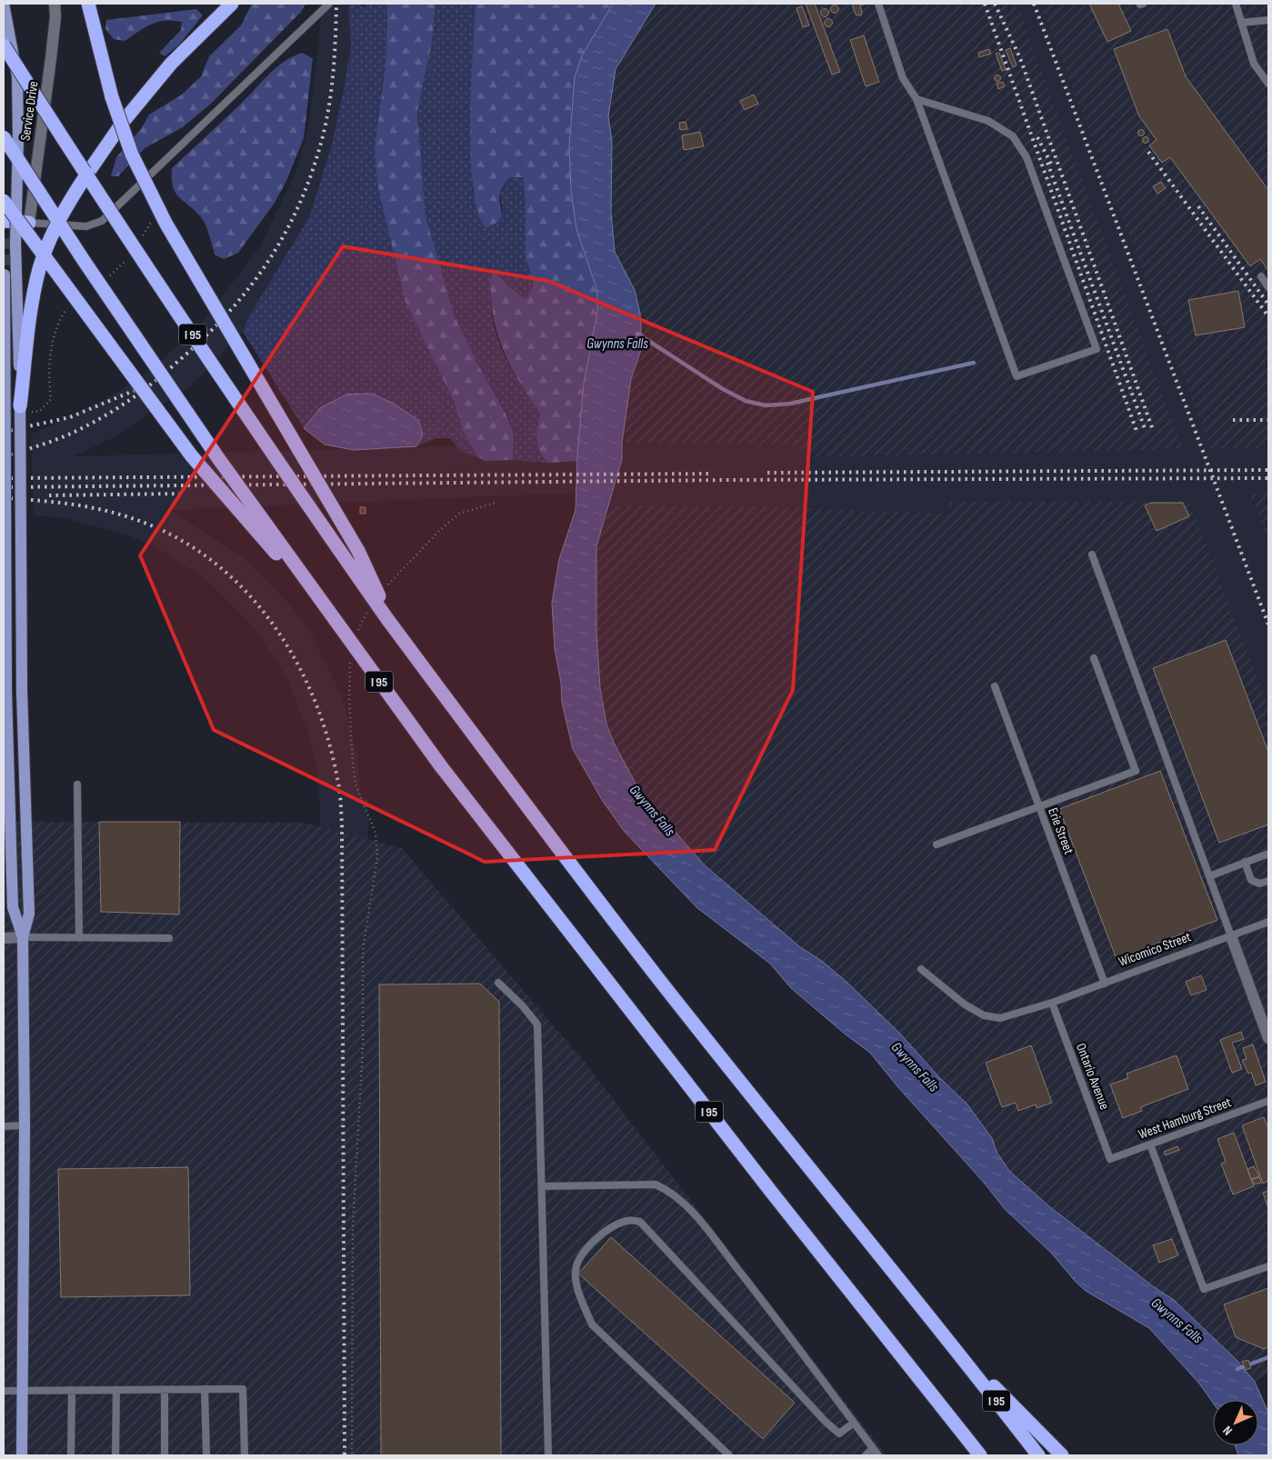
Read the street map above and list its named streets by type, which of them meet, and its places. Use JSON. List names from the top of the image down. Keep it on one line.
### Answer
{"streets":{"highway":["I 95"],"street":["Service Drive"],"lane":["Erie Street","Wicomico Street","Ontario Avenue","West Hamburg Street"]},"crossings":[["Erie Street","Wicomico Street"],["Wicomico Street","Ontario Avenue"],["Ontario Avenue","West Hamburg Street"]],"water":["Gwynns Falls"],"north":"bottom left"}
